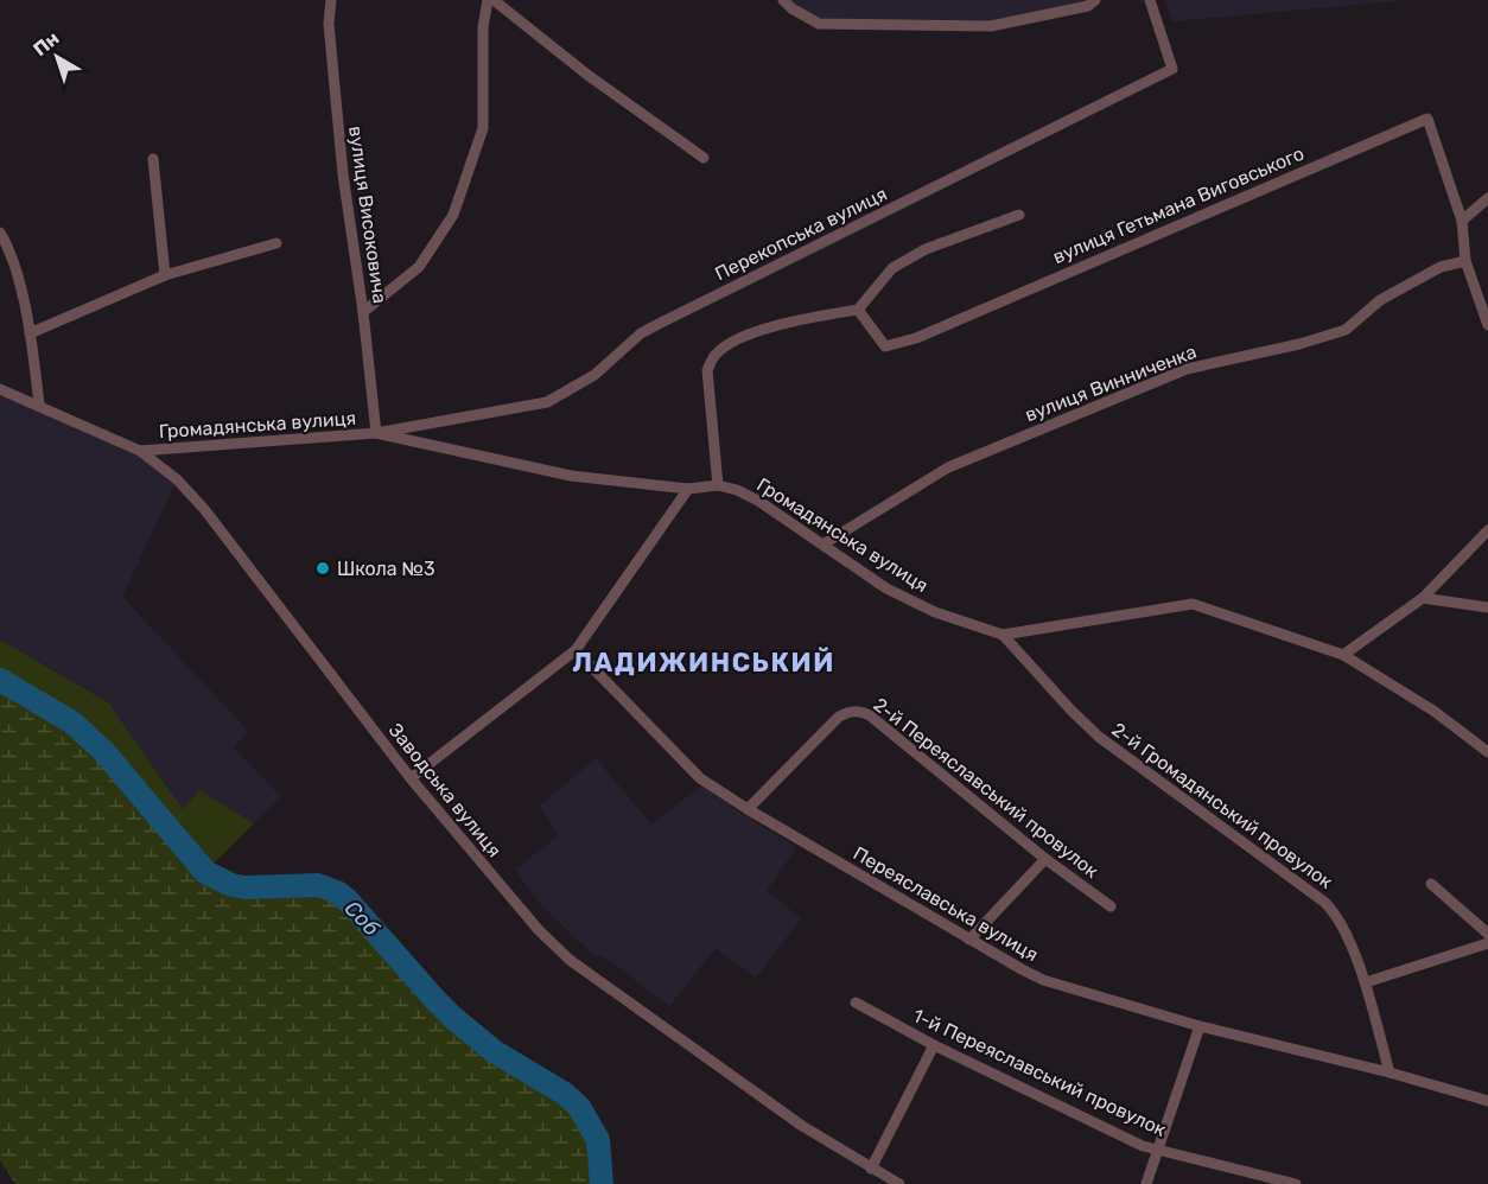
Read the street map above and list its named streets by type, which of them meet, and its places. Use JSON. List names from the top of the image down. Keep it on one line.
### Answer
{"streets":{"street":["вулиця Гетьмана Виговського","вулиця Високовича","Перекопська вулиця","вулиця Винниченка","Громадянська вулиця","2-й Переяславський провулок","Заводська вулиця","2-й Громадянський провулок","Переяславська вулиця","1-й Переяславський провулок"]},"crossings":[["вулиця Високовича","Перекопська вулиця"],["вулиця Високовича","Громадянська вулиця"],["Перекопська вулиця","Громадянська вулиця"],["вулиця Винниченка","Громадянська вулиця"],["Громадянська вулиця","Заводська вулиця"],["Громадянська вулиця","2-й Громадянський провулок"],["2-й Переяславський провулок","Переяславська вулиця"],["2-й Громадянський провулок","Переяславська вулиця"]],"districts":["ЛАДИЖИНСЬКИЙ"],"water":["Соб"],"places":["Школа №3"],"north":"top left"}
